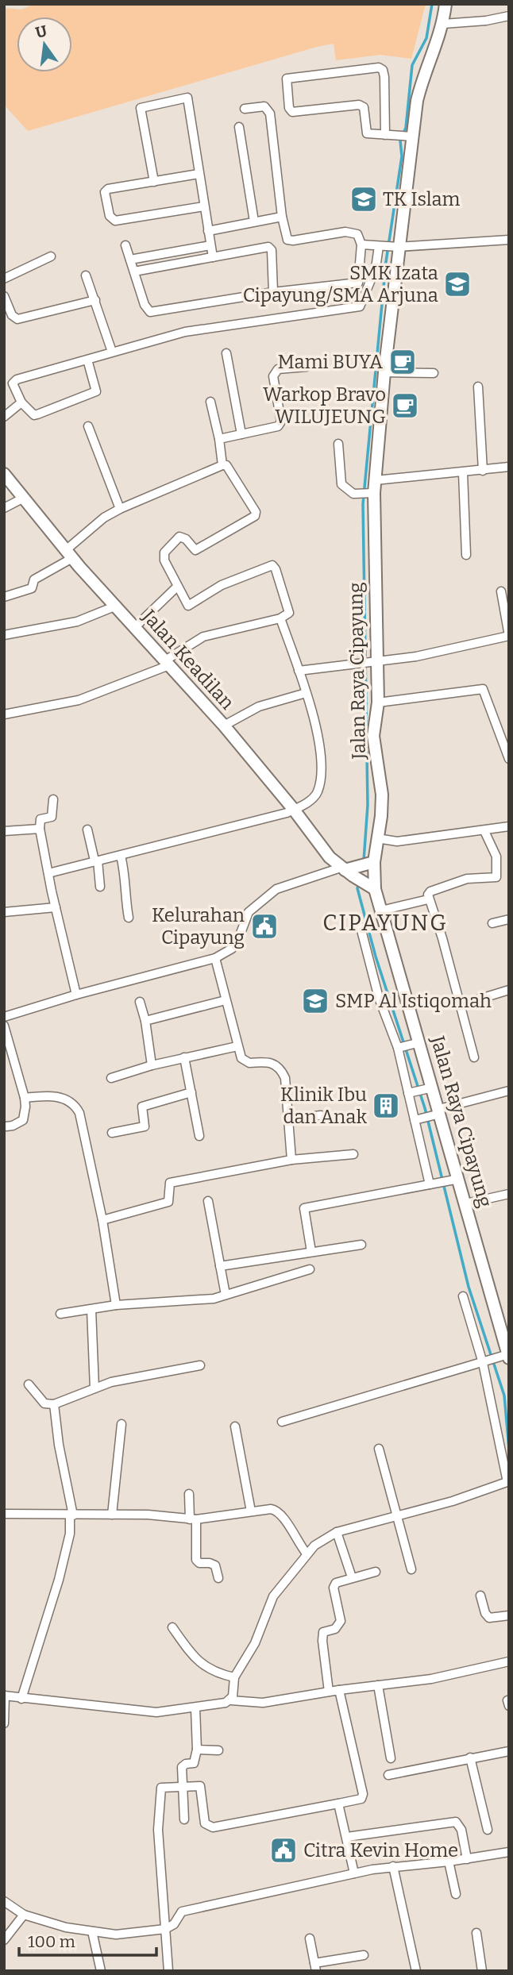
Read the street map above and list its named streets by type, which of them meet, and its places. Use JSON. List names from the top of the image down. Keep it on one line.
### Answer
{"streets":{"main road":["Jalan Keadilan","Jalan Raya Cipayung"]},"crossings":[["Jalan Keadilan","Jalan Raya Cipayung"]],"districts":["CIPAYUNG"],"places":{"school or university":["TK Islam","SMK Izata Cipayung/SMA Arjuna","SMP Al Istiqomah"],"cafe":["Mami BUYA","Warkop Bravo WILUJEUNG"],"public building":["Kelurahan Cipayung","Citra Kevin Home"],"building":["Klinik Ibu dan Anak"]},"scale_bar":"100 m","north":"top"}
